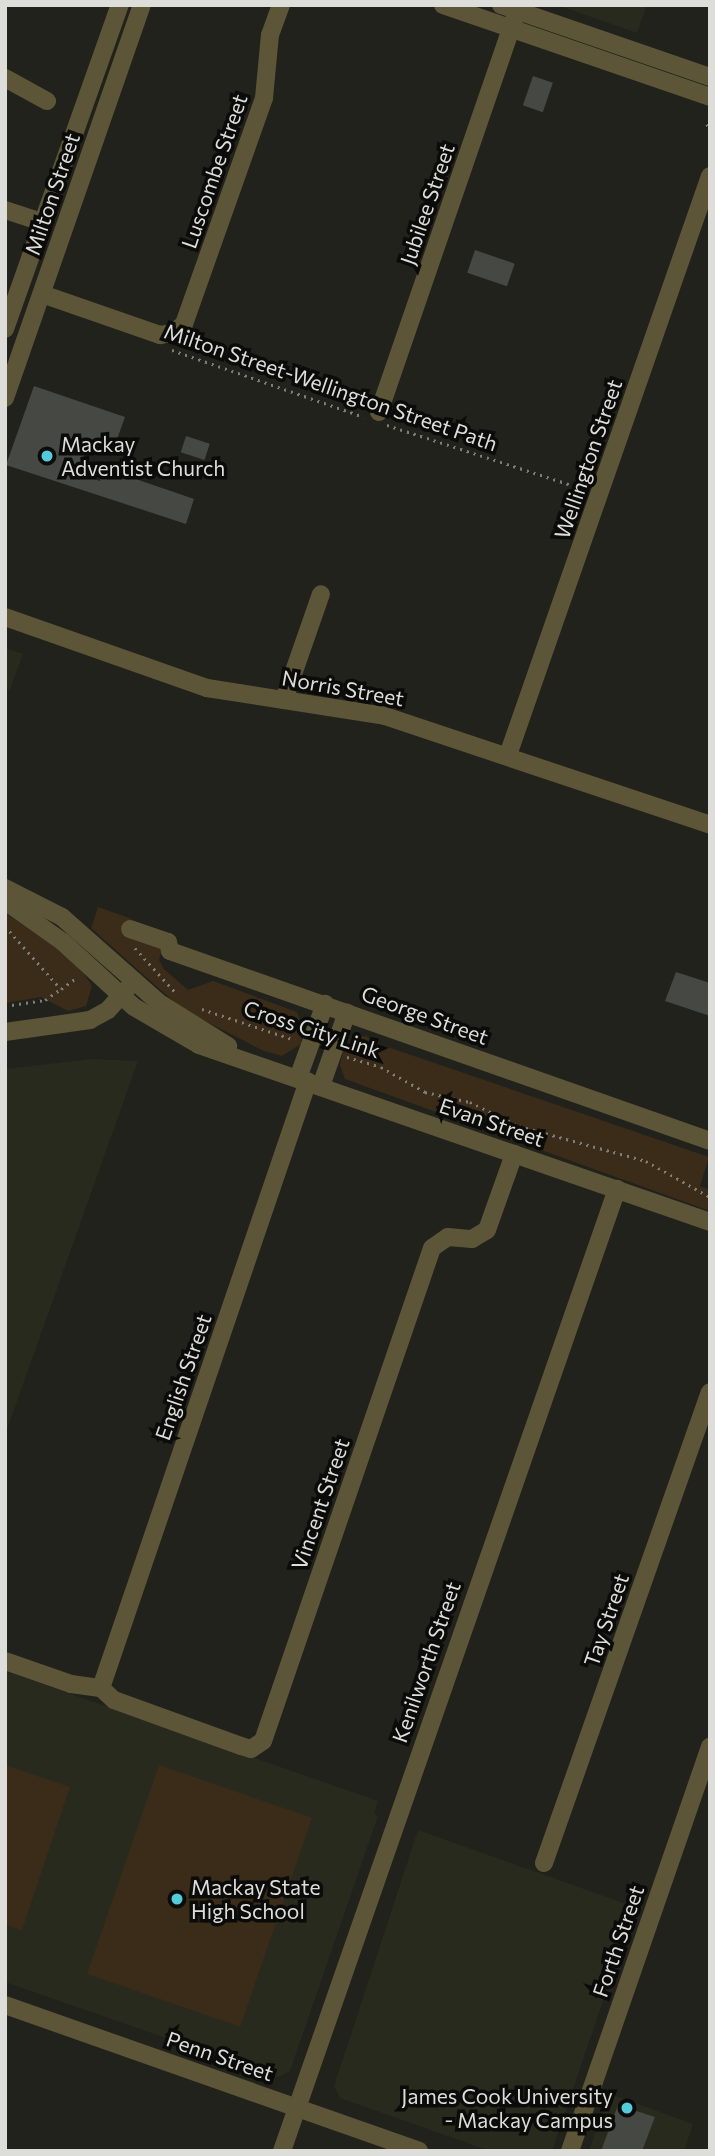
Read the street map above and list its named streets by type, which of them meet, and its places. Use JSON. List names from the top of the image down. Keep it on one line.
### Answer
{"streets":{"street":["Luscombe Street","Milton Street","Jubilee Street","Wellington Street","Norris Street","George Street","Evan Street","English Street","Vincent Street","Tay Street","Kenilworth Street","Forth Street","Penn Street"],"path":["Milton Street-Wellington Street Path","Cross City Link"]},"crossings":[["Luscombe Street","Milton Street"],["Milton Street-Wellington Street Path","Wellington Street"],["Wellington Street","Norris Street"],["Evan Street","English Street"],["Evan Street","Vincent Street"],["Evan Street","Kenilworth Street"],["English Street","Vincent Street"],["Kenilworth Street","Penn Street"]],"places":["Mackay Adventist Church","Mackay State High School","James Cook University - Mackay Campus"]}
